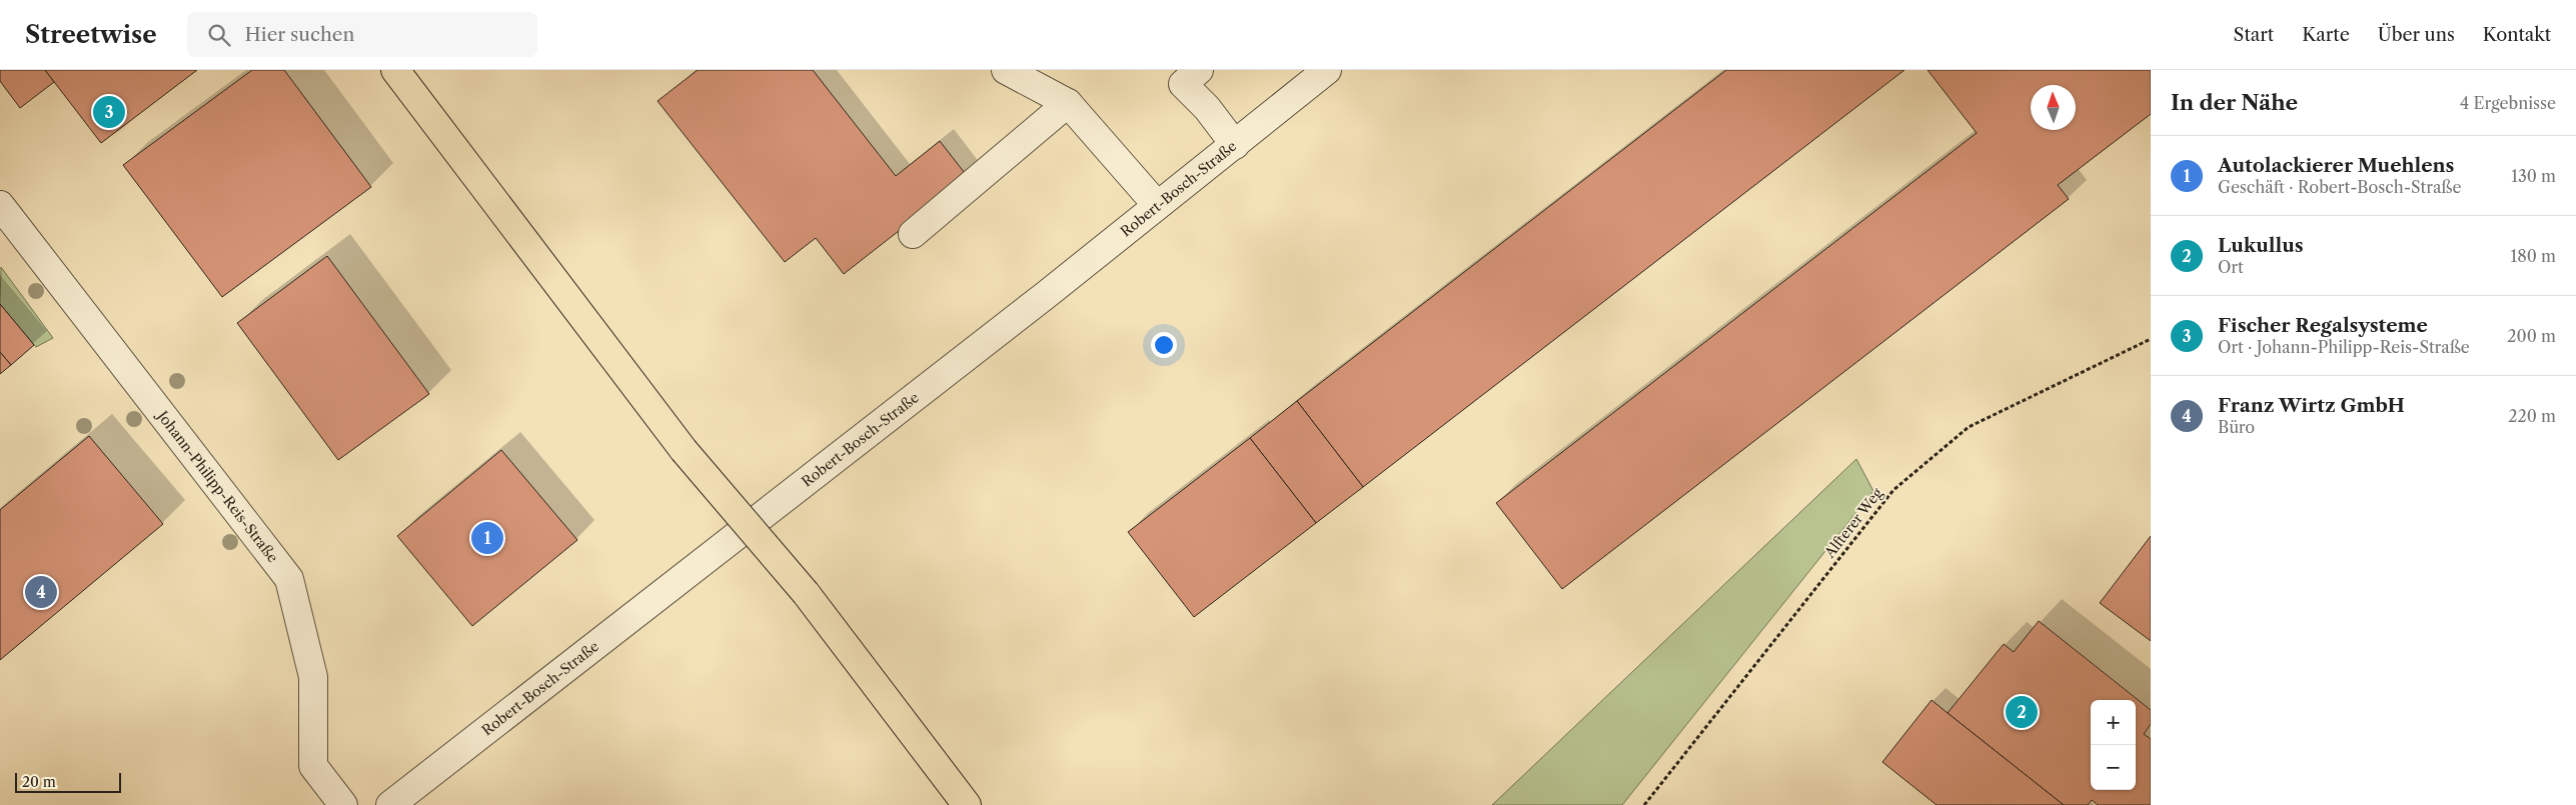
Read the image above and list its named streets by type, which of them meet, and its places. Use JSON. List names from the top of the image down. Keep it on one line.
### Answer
{"streets":{"street":["Robert-Bosch-Straße","Johann-Philipp-Reis-Straße"],"path":["Alfterer Weg"]},"scale_bar":"20 m","north":"top","page":{"header":"Streetwise","search":"Hier suchen","nav":["Start","Karte","Über uns","Kontakt"],"heading":["In der Nähe","4 Ergebnisse"],"pins":["3","1","4","2"],"list":[{"mark":"1","name":"Autolackierer Muehlens","note":"Geschäft · Robert-Bosch-Straße","value":"130 m"},{"mark":"2","name":"Lukullus","note":"Ort","value":"180 m"},{"mark":"3","name":"Fischer Regalsysteme","note":"Ort · Johann-Philipp-Reis-Straße","value":"200 m"},{"mark":"4","name":"Franz Wirtz GmbH","note":"Büro","value":"220 m"}],"map_buttons":["+","−"],"scale":"20 m"}}
